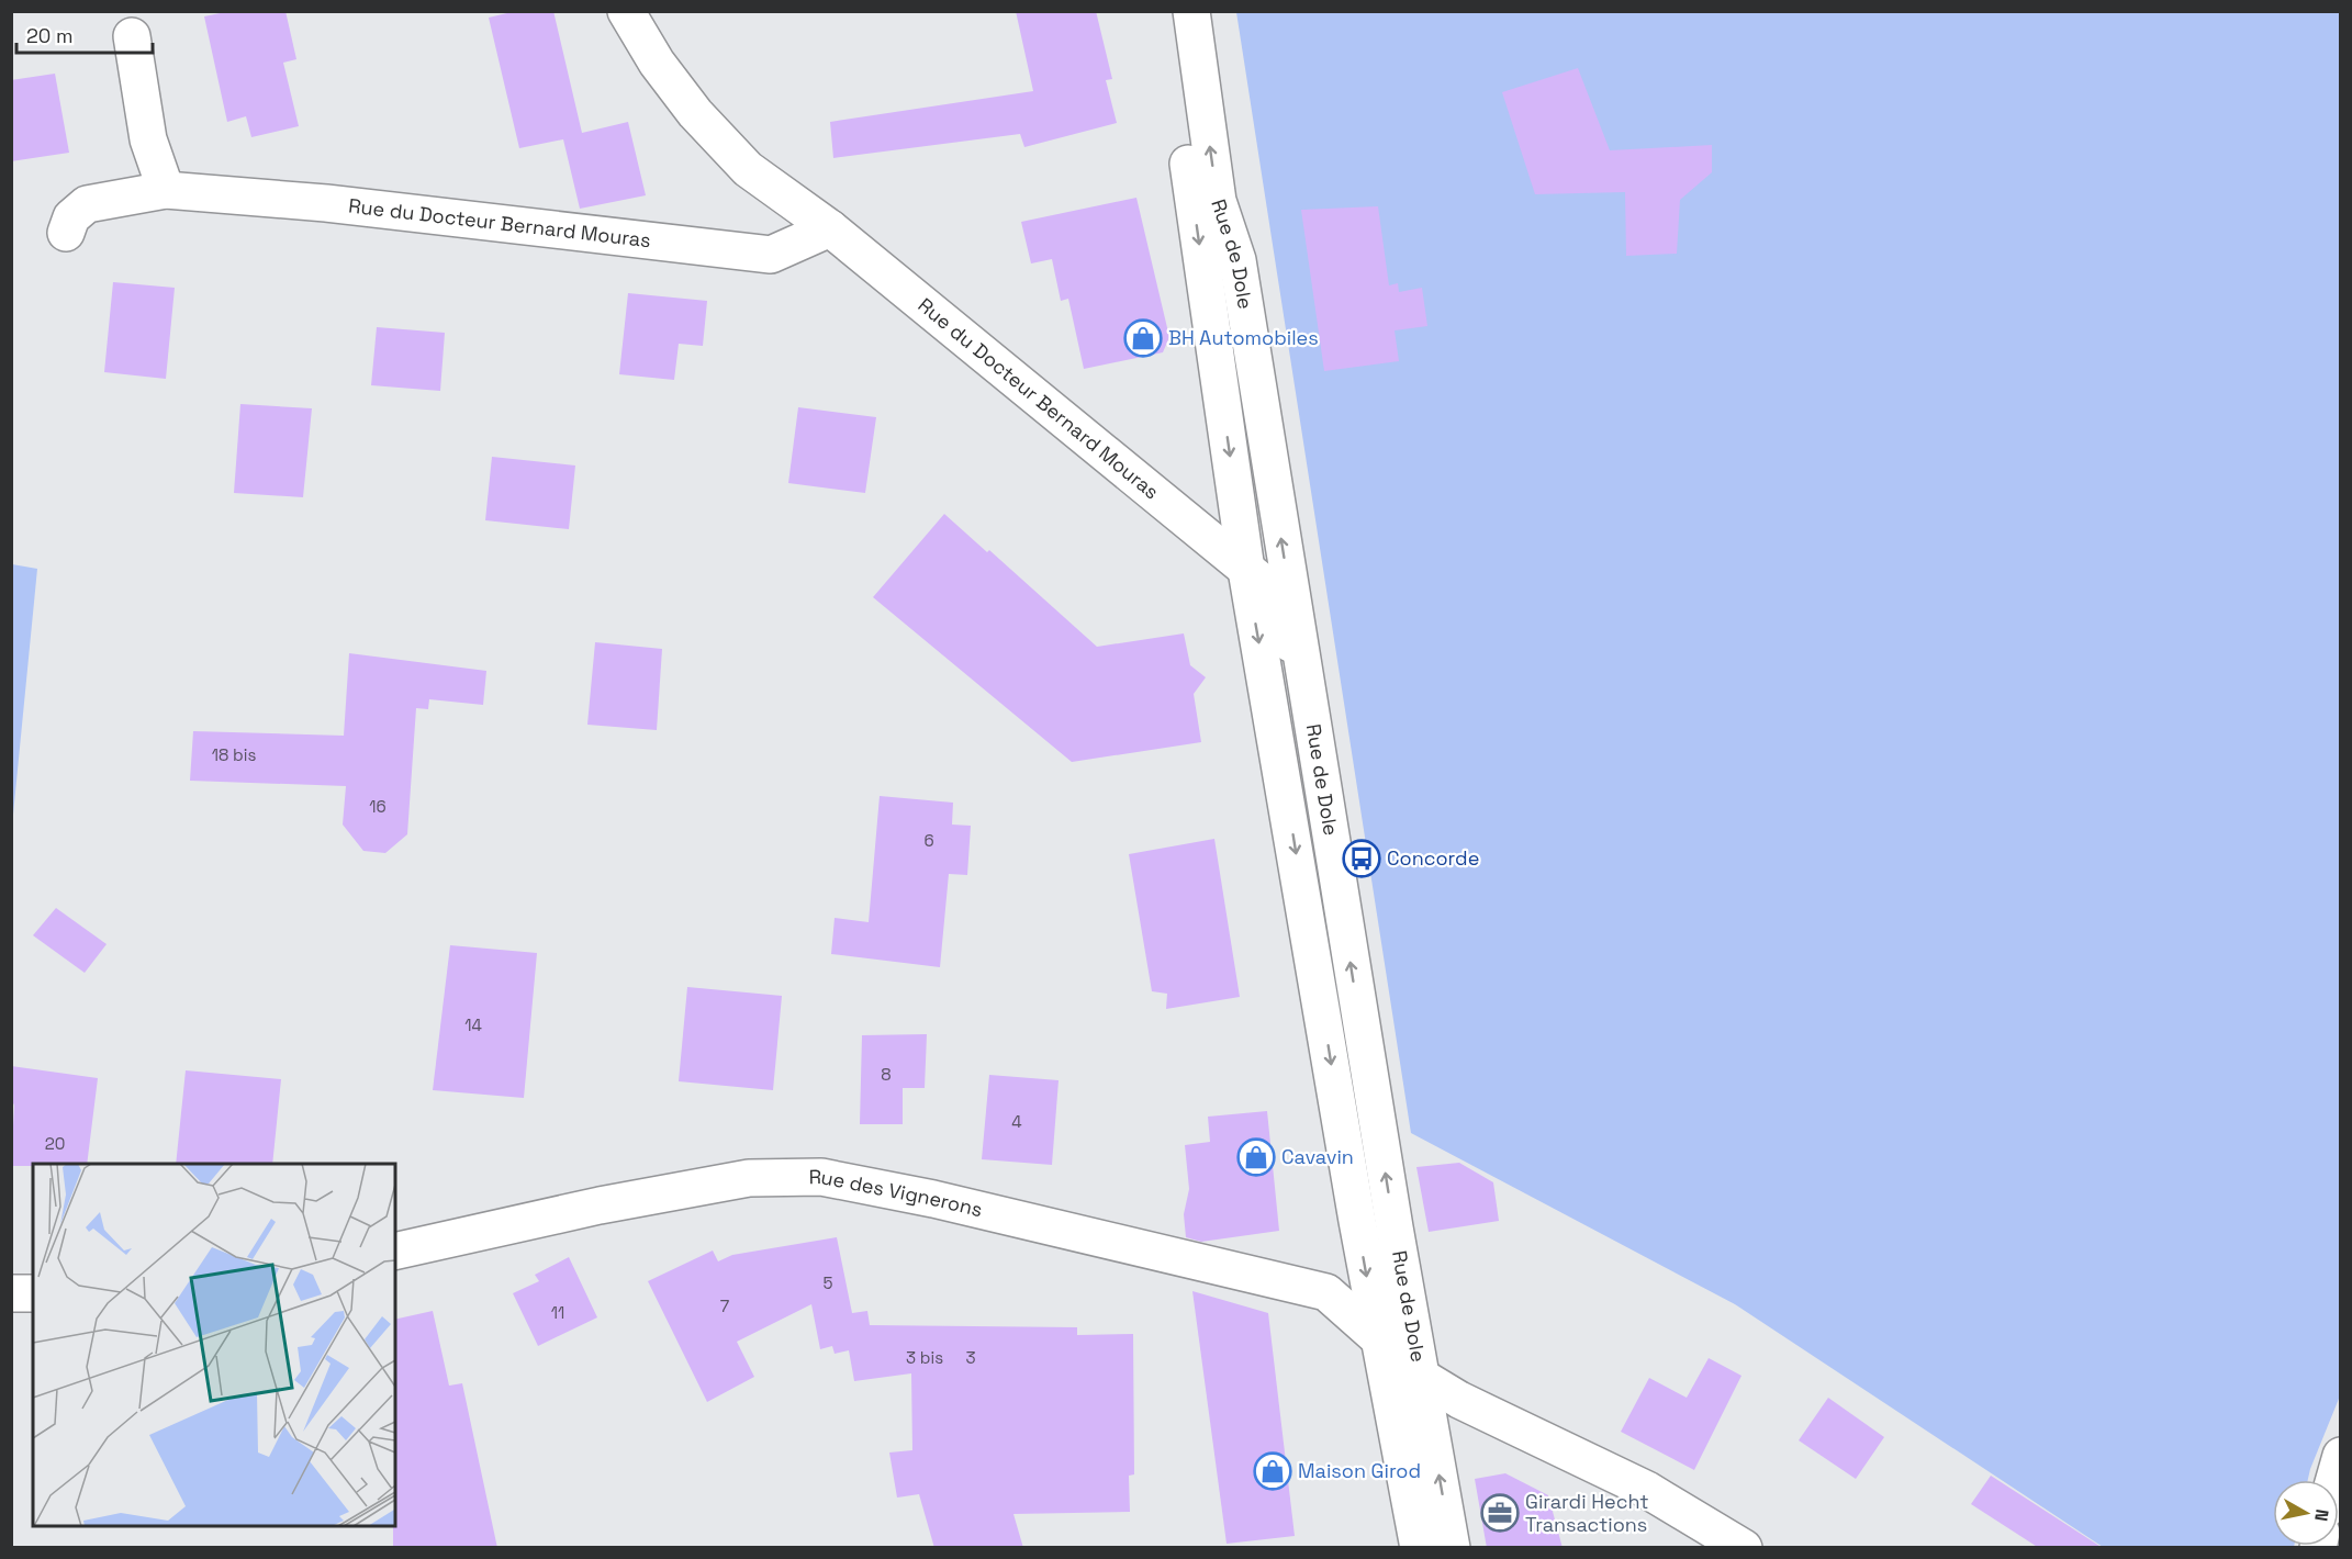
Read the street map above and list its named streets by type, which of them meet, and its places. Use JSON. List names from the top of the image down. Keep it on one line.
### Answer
{"streets":{"street":["Rue du Docteur Bernard Mouras","Rue de Dole","Rue des Vignerons"]},"crossings":[["Rue du Docteur Bernard Mouras","Rue de Dole"],["Rue de Dole","Rue des Vignerons"]],"places":{"shop":["BH Automobiles","Cavavin","Maison Girod"],"bus stop":["Concorde"],"office":["Girardi Hecht Transactions"]},"house_numbers":["18 bis","16","6","14","8","4","20","5","7","11","3 bis","3"],"scale_bar":"20 m","north":"right"}
